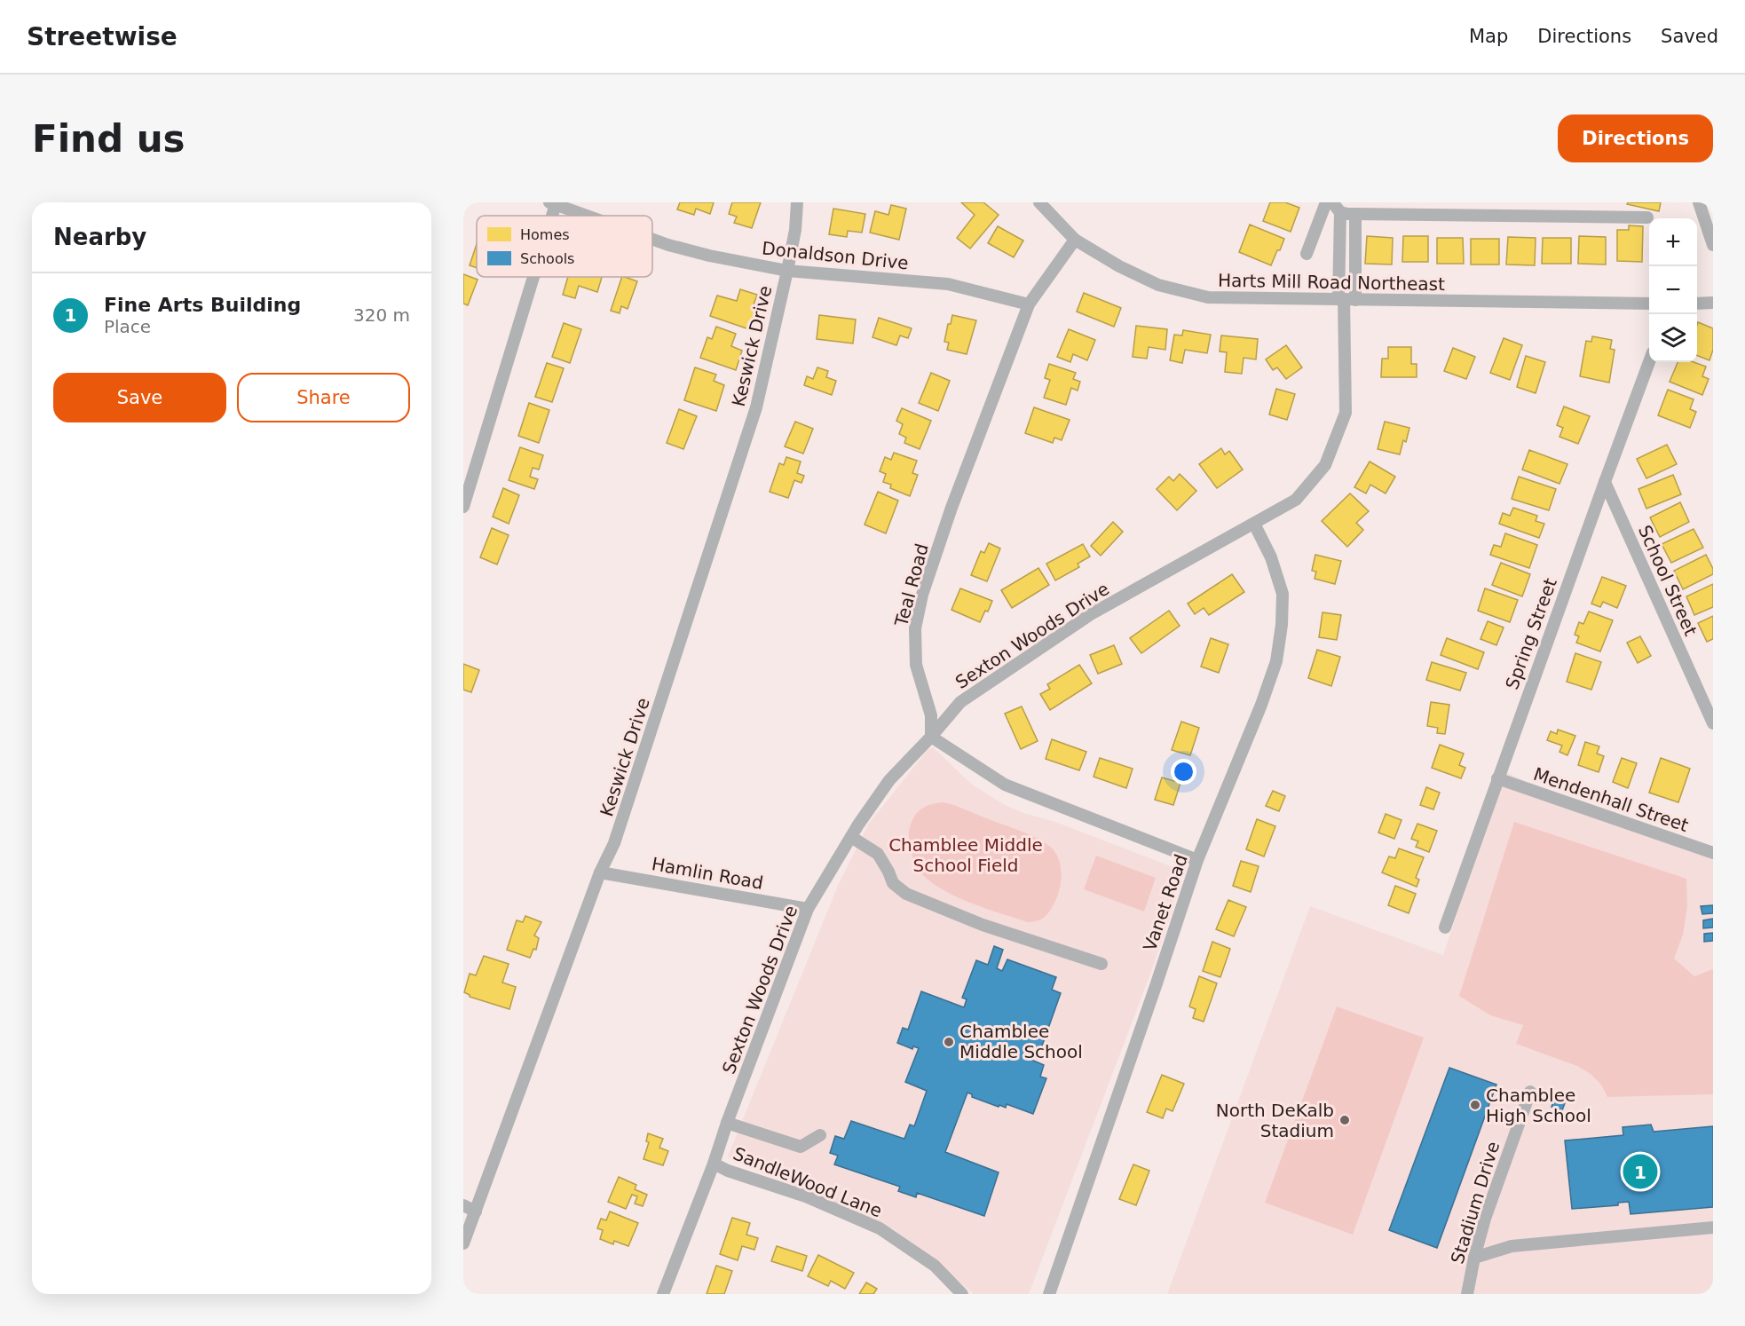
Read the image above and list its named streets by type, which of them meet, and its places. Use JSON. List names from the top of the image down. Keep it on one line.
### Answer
{"streets":{"street":["Donaldson Drive","Harts Mill Road Northeast","Keswick Drive","School Street","Teal Road","Spring Street","Sexton Woods Drive","Mendenhall Street","Hamlin Road","Vanet Road","SandleWood Lane","Stadium Drive"]},"crossings":[["Donaldson Drive","Keswick Drive"],["Donaldson Drive","Teal Road"],["Harts Mill Road Northeast","Teal Road"],["Harts Mill Road Northeast","Sexton Woods Drive"],["Keswick Drive","Hamlin Road"],["School Street","Spring Street"],["Teal Road","Sexton Woods Drive"],["Spring Street","Mendenhall Street"],["Sexton Woods Drive","Hamlin Road"],["Sexton Woods Drive","Vanet Road"],["Sexton Woods Drive","SandleWood Lane"]],"parks":["Chamblee Middle School Field"],"places":["Chamblee Middle School","Chamblee High School","North DeKalb Stadium"],"legend":["Homes","Schools"],"page":{"header":"Streetwise","nav":["Map","Directions","Saved"],"buttons":["Directions",["Save","Share"]],"title":"Find us","heading":"Nearby","map_buttons":["+","−"],"list":[{"mark":"1","name":"Fine Arts Building","note":"Place","value":"320 m"}],"pins":"1"}}
